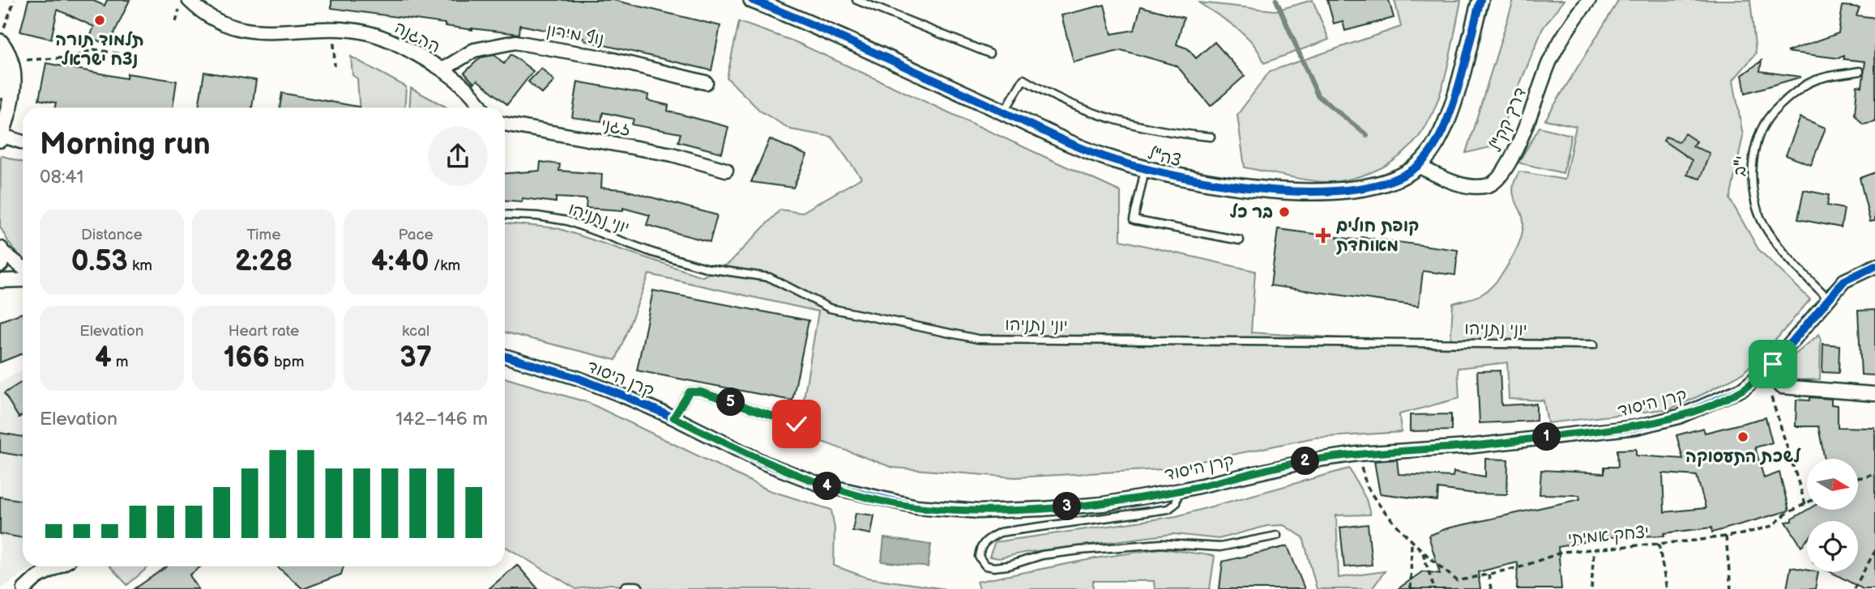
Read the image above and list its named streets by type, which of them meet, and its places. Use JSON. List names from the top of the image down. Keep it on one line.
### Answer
{"streets":{"street":["נוף מירון","ההגנה","דרך קק\"ל","זגני","צה\"ל","קרן היסוד"],"lane":["י\"ב","יוני נתניהו"],"path":["יצחק אמיתי"]},"crossings":[["נוף מירון","ההגנה"],["דרך קק\"ל","צה\"ל"],["י\"ב","קרן היסוד"],["קרן היסוד","יצחק אמיתי"]],"places":{"other":["תלמוד תורה נצח ישראל","בר כל","לשכת התעסוקה"],"health":["קופת חולים מאוחדת"]},"north":"right","page":{"heading":["Morning run","08:41"],"stats":[["Distance","0.53 km"],["Time","2:28"],["Pace","4:40 /km"],["Elevation","4 m"],["Heart rate","166 bpm"],["kcal","37"]],"pins":["5","1","2","4","3"],"chart":["Elevation","142–146 m"]}}
